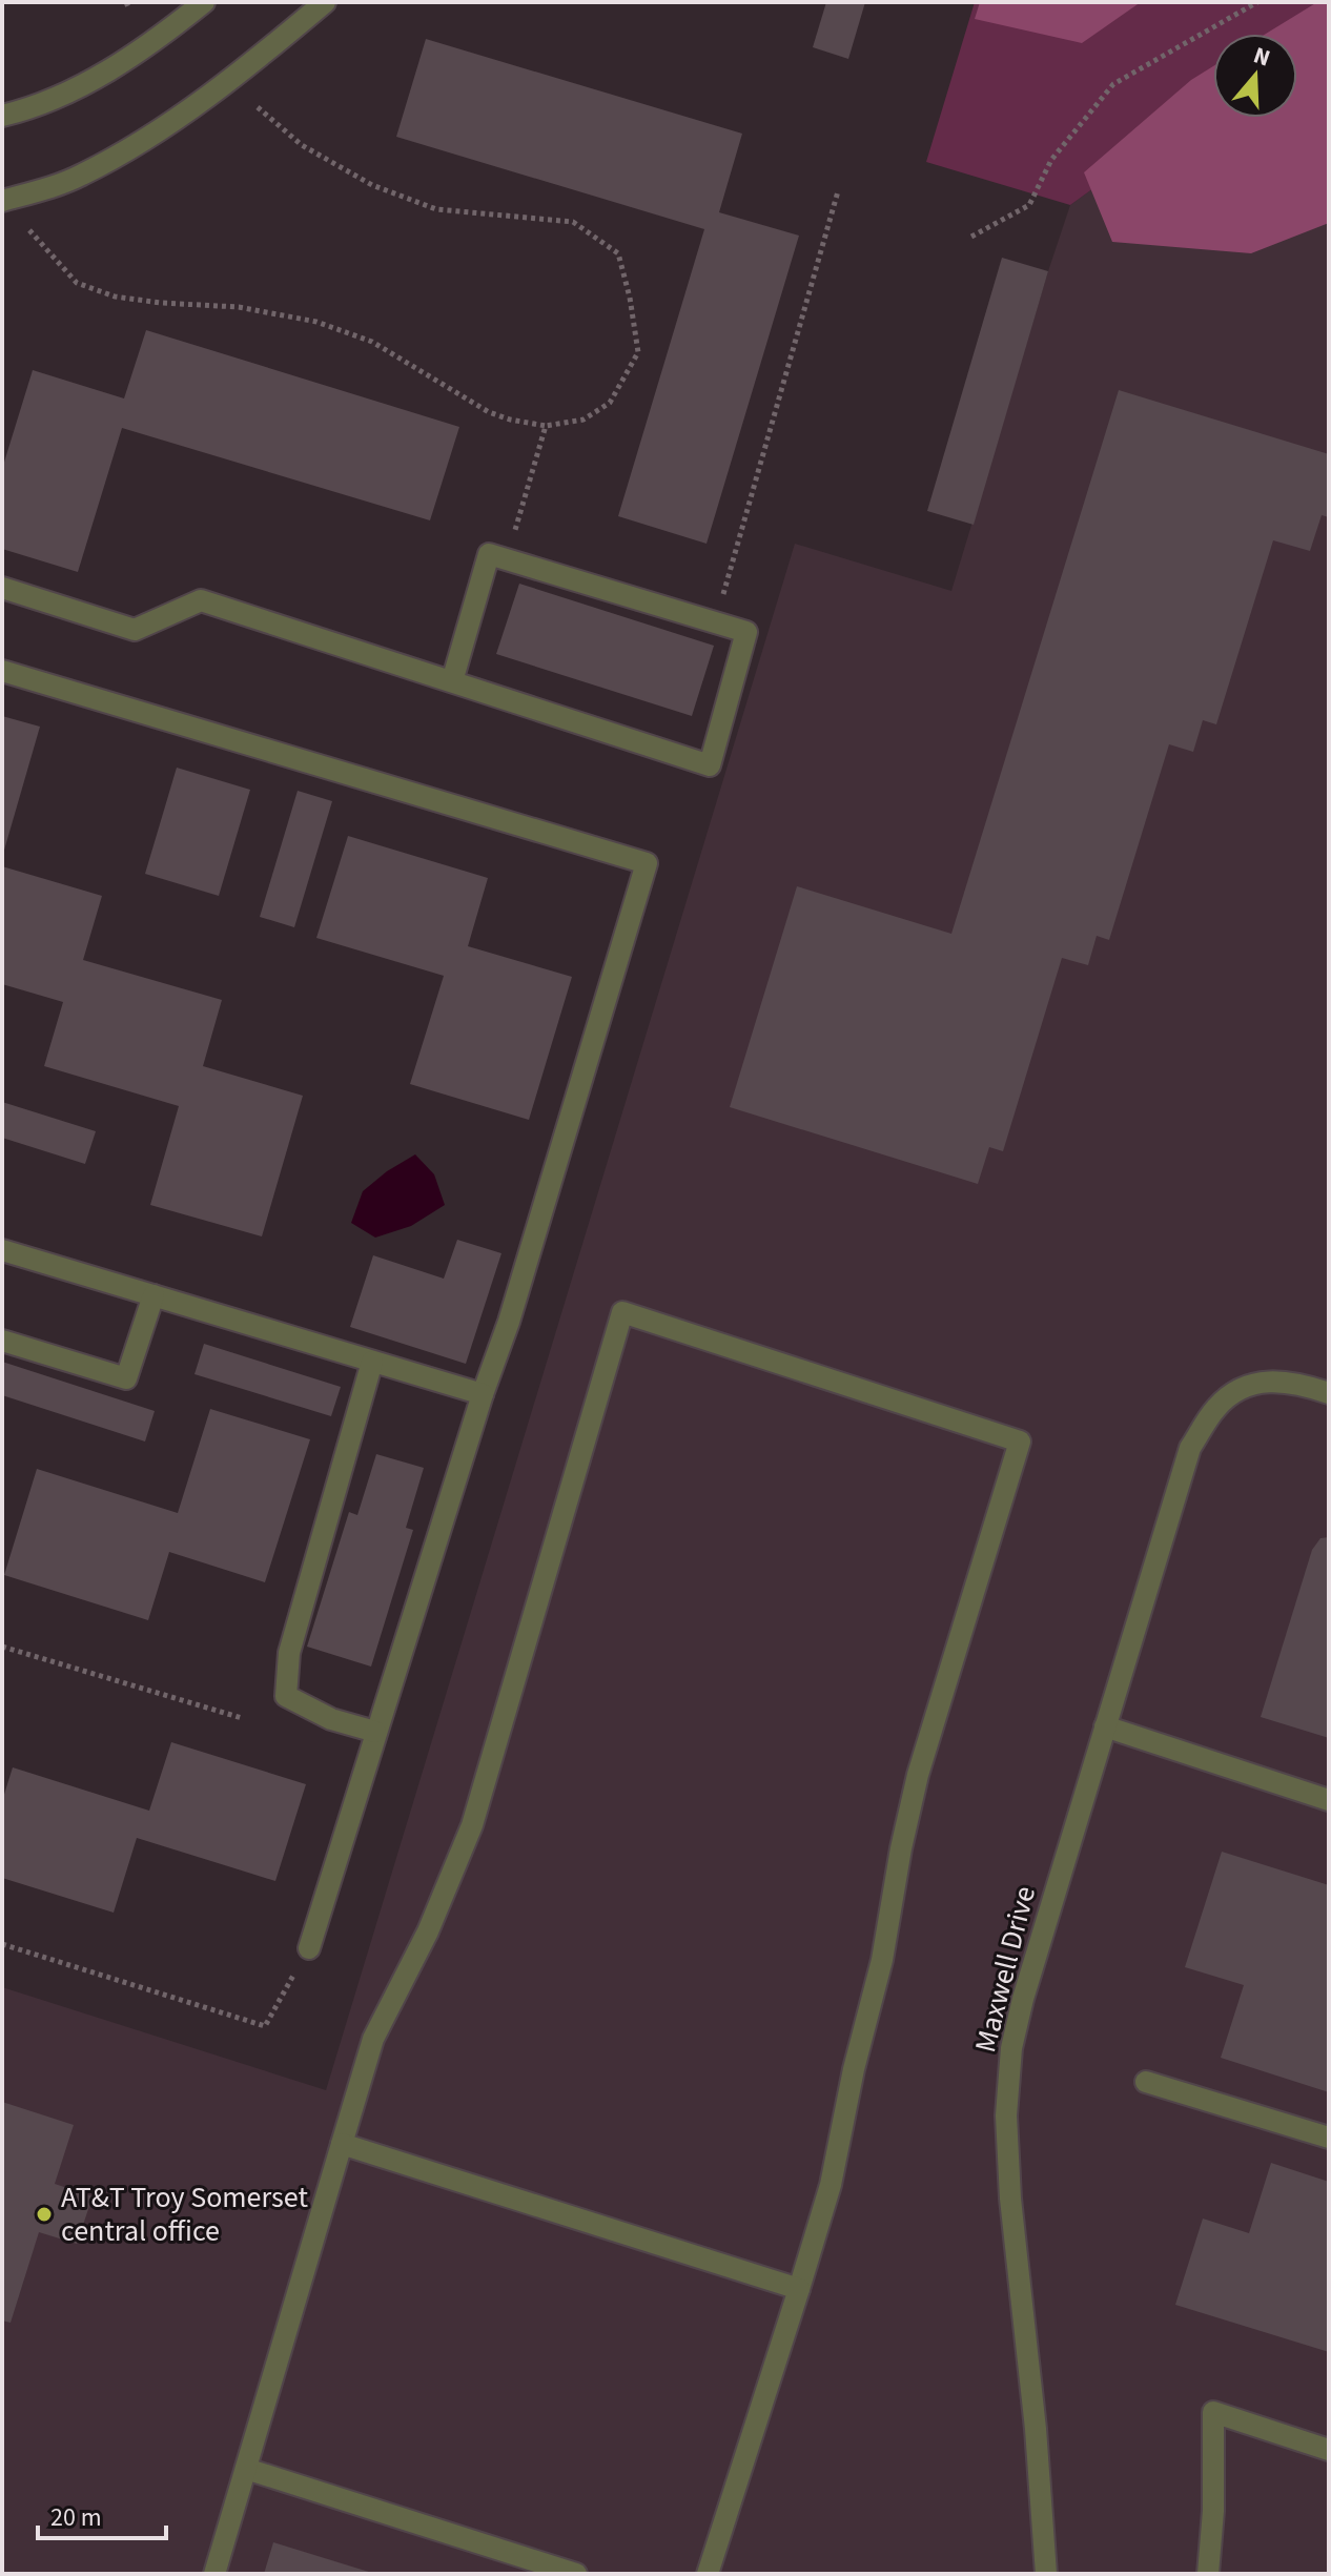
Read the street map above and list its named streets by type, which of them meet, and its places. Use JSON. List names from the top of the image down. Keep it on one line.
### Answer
{"streets":{"street":["Maxwell Drive"]},"places":["AT&T Troy Somerset central office"],"scale_bar":"20 m","north":"top"}
